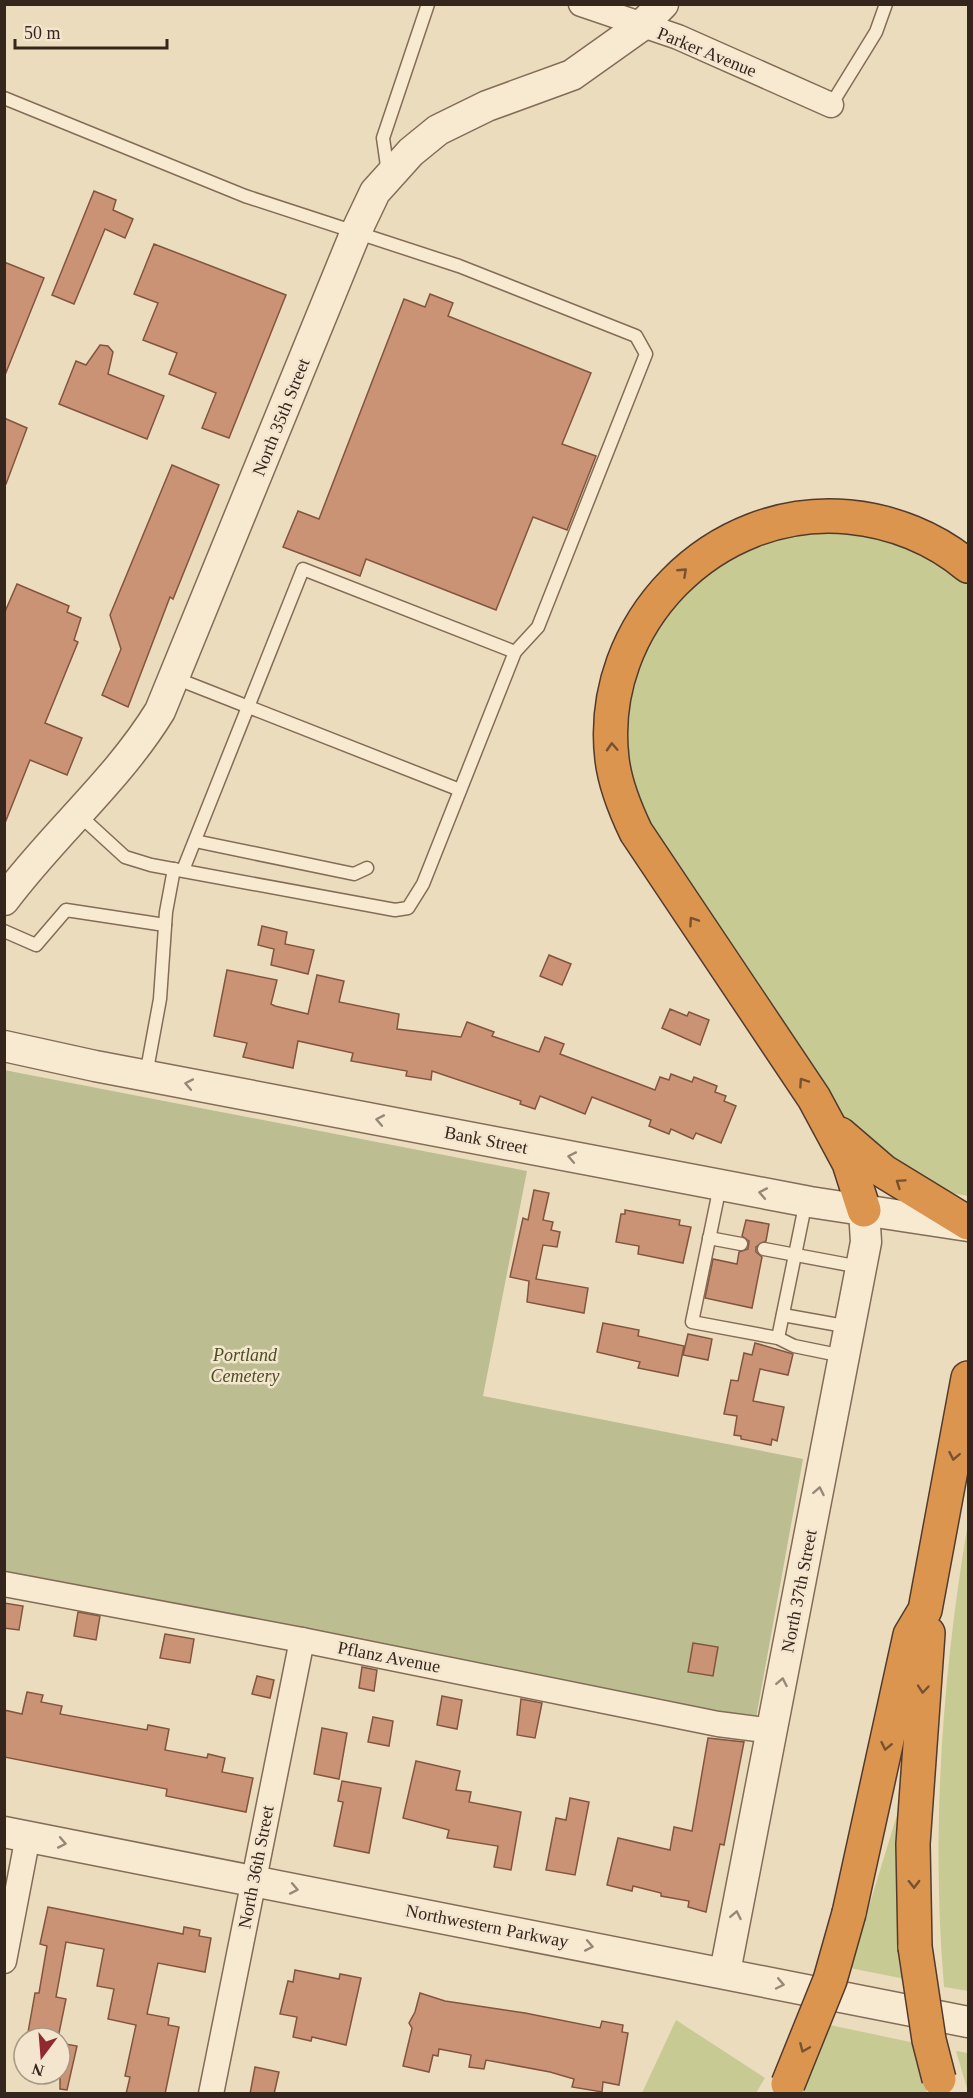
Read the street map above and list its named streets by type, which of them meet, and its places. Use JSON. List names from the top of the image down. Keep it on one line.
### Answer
{"streets":{"street":["Parker Avenue","North 35th Street","Bank Street","North 37th Street","Pflanz Avenue","North 36th Street","Northwestern Parkway"]},"crossings":[["Parker Avenue","North 35th Street"],["Bank Street","North 37th Street"],["North 37th Street","Pflanz Avenue"],["North 37th Street","Northwestern Parkway"],["Pflanz Avenue","North 36th Street"],["North 36th Street","Northwestern Parkway"]],"one_way":["Bank Street","North 37th Street","Northwestern Parkway"],"parks":["Portland Cemetery"],"scale_bar":"50 m","north":"bottom"}
